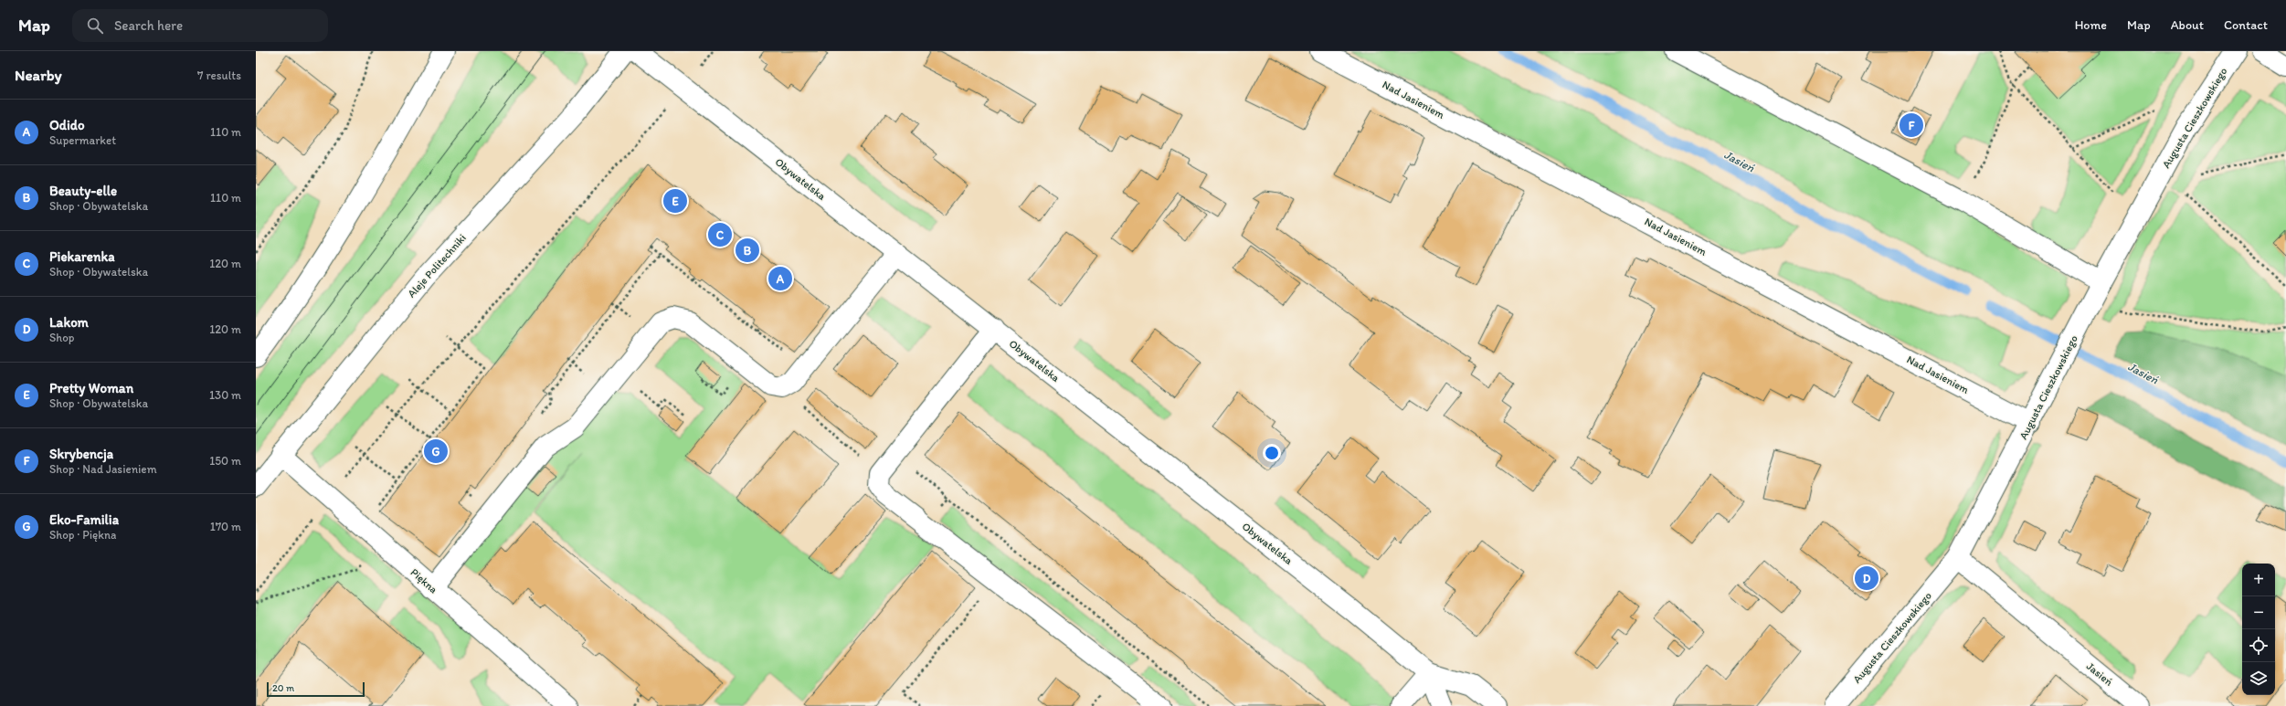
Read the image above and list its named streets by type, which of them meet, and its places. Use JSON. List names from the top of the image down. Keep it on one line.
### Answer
{"streets":{"street":["Nad Jasieniem","Augusta Cieszkowskiego","Obywatelska","Aleje Politechniki","Piękna","Jasień"]},"crossings":[["Nad Jasieniem","Augusta Cieszkowskiego"],["Augusta Cieszkowskiego","Jasień"],["Aleje Politechniki","Piękna"]],"water":["Jasień"],"scale_bar":"20 m","page":{"header":"Map","search":"Search here","nav":["Home","Map","About","Contact"],"heading":["Nearby","7 results"],"list":[{"mark":"A","name":"Odido","note":"Supermarket","value":"110 m"},{"mark":"B","name":"Beauty-elle","note":"Shop · Obywatelska","value":"110 m"},{"mark":"C","name":"Piekarenka","note":"Shop · Obywatelska","value":"120 m"},{"mark":"D","name":"Lakom","note":"Shop","value":"120 m"},{"mark":"E","name":"Pretty Woman","note":"Shop · Obywatelska","value":"130 m"},{"mark":"F","name":"Skrybencja","note":"Shop · Nad Jasieniem","value":"150 m"},{"mark":"G","name":"Eko-Familia","note":"Shop · Piękna","value":"170 m"}],"pins":["F","E","C","B","A","G","D"],"map_buttons":["+","−"],"scale":"20 m"}}
